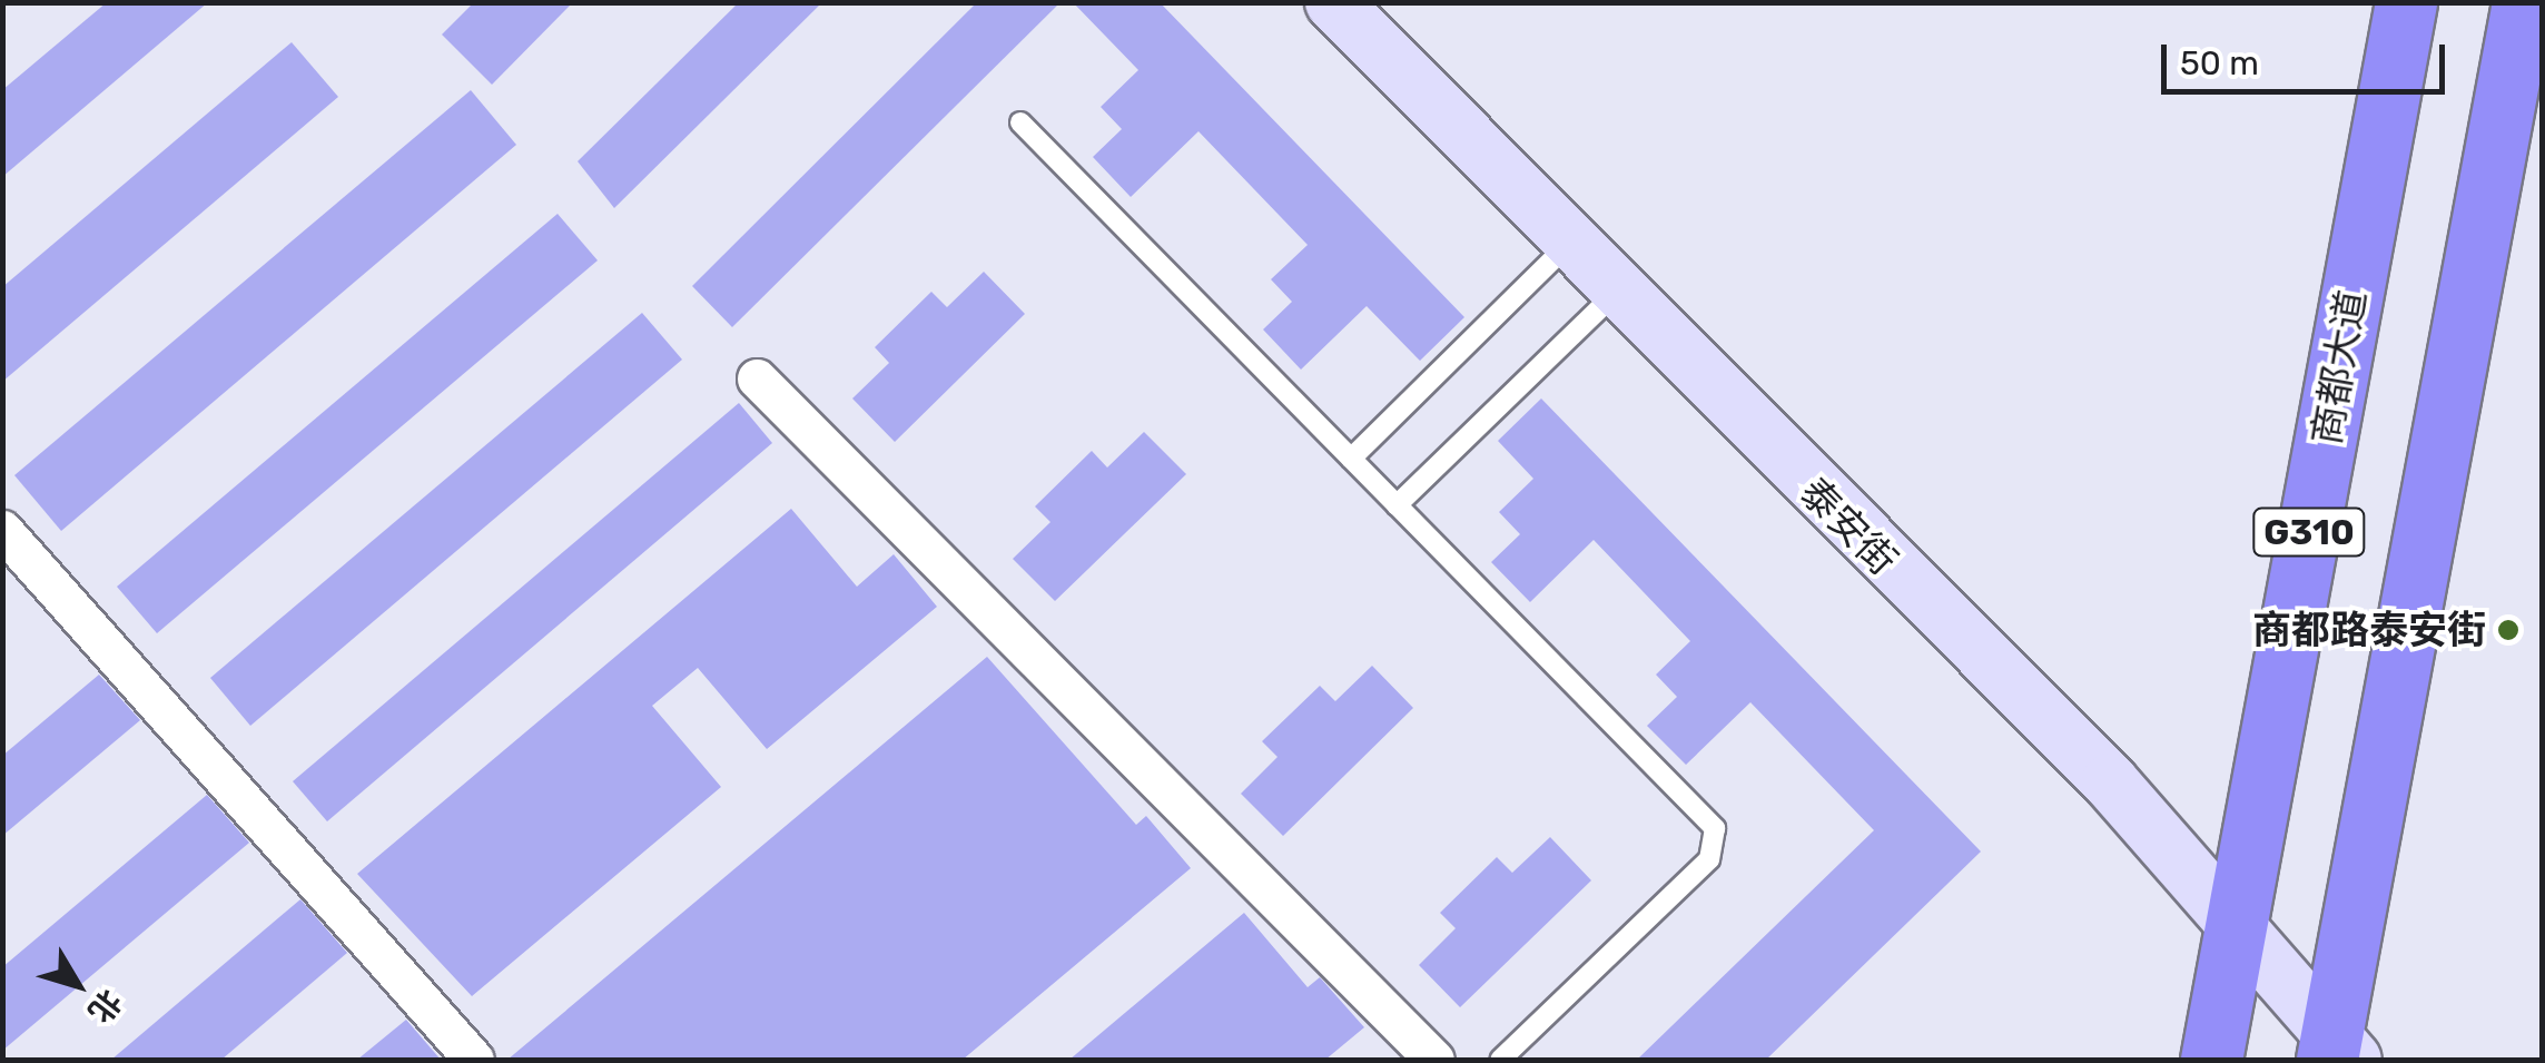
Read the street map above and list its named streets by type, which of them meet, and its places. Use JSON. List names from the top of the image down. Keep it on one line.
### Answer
{"streets":{"highway":["商都大道","G310"],"street":["泰安街"]},"crossings":[["商都大道","泰安街"],["泰安街","G310"]],"places":["商都路泰安街"],"scale_bar":"50 m","north":"bottom right"}
